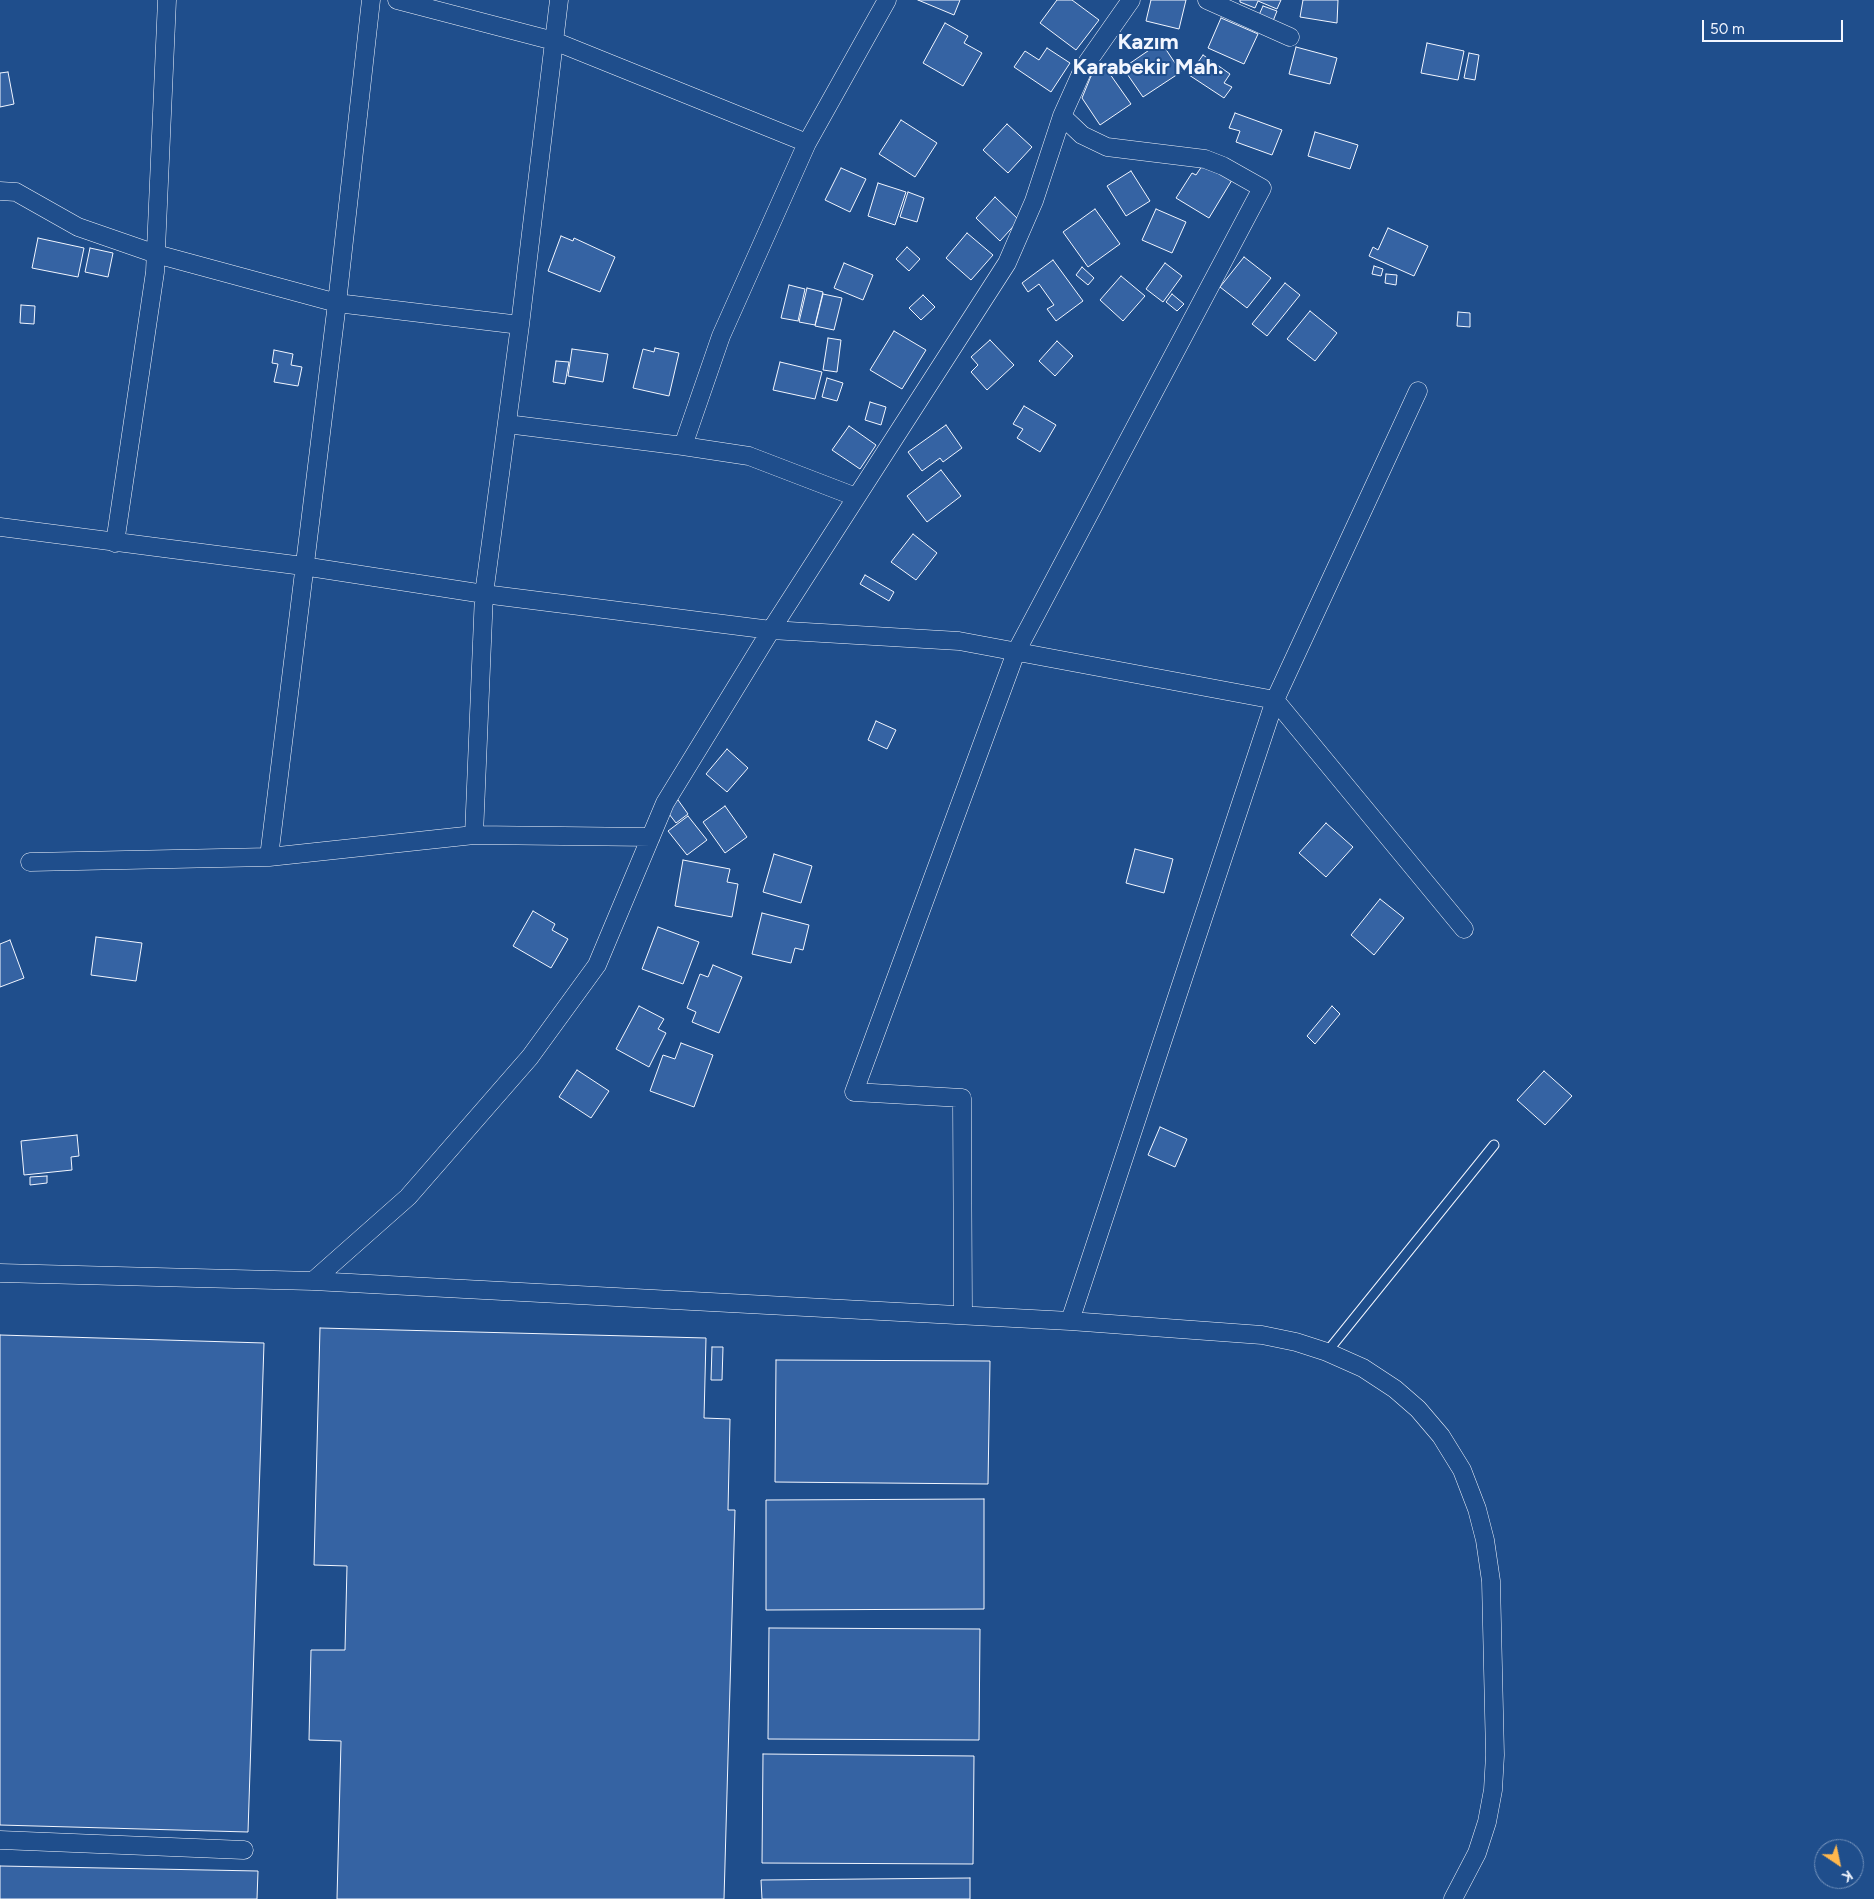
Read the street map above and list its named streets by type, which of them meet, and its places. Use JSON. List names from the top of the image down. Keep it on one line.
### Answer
{"districts":["Kazım Karabekir Mah."],"scale_bar":"50 m","north":"bottom right"}
